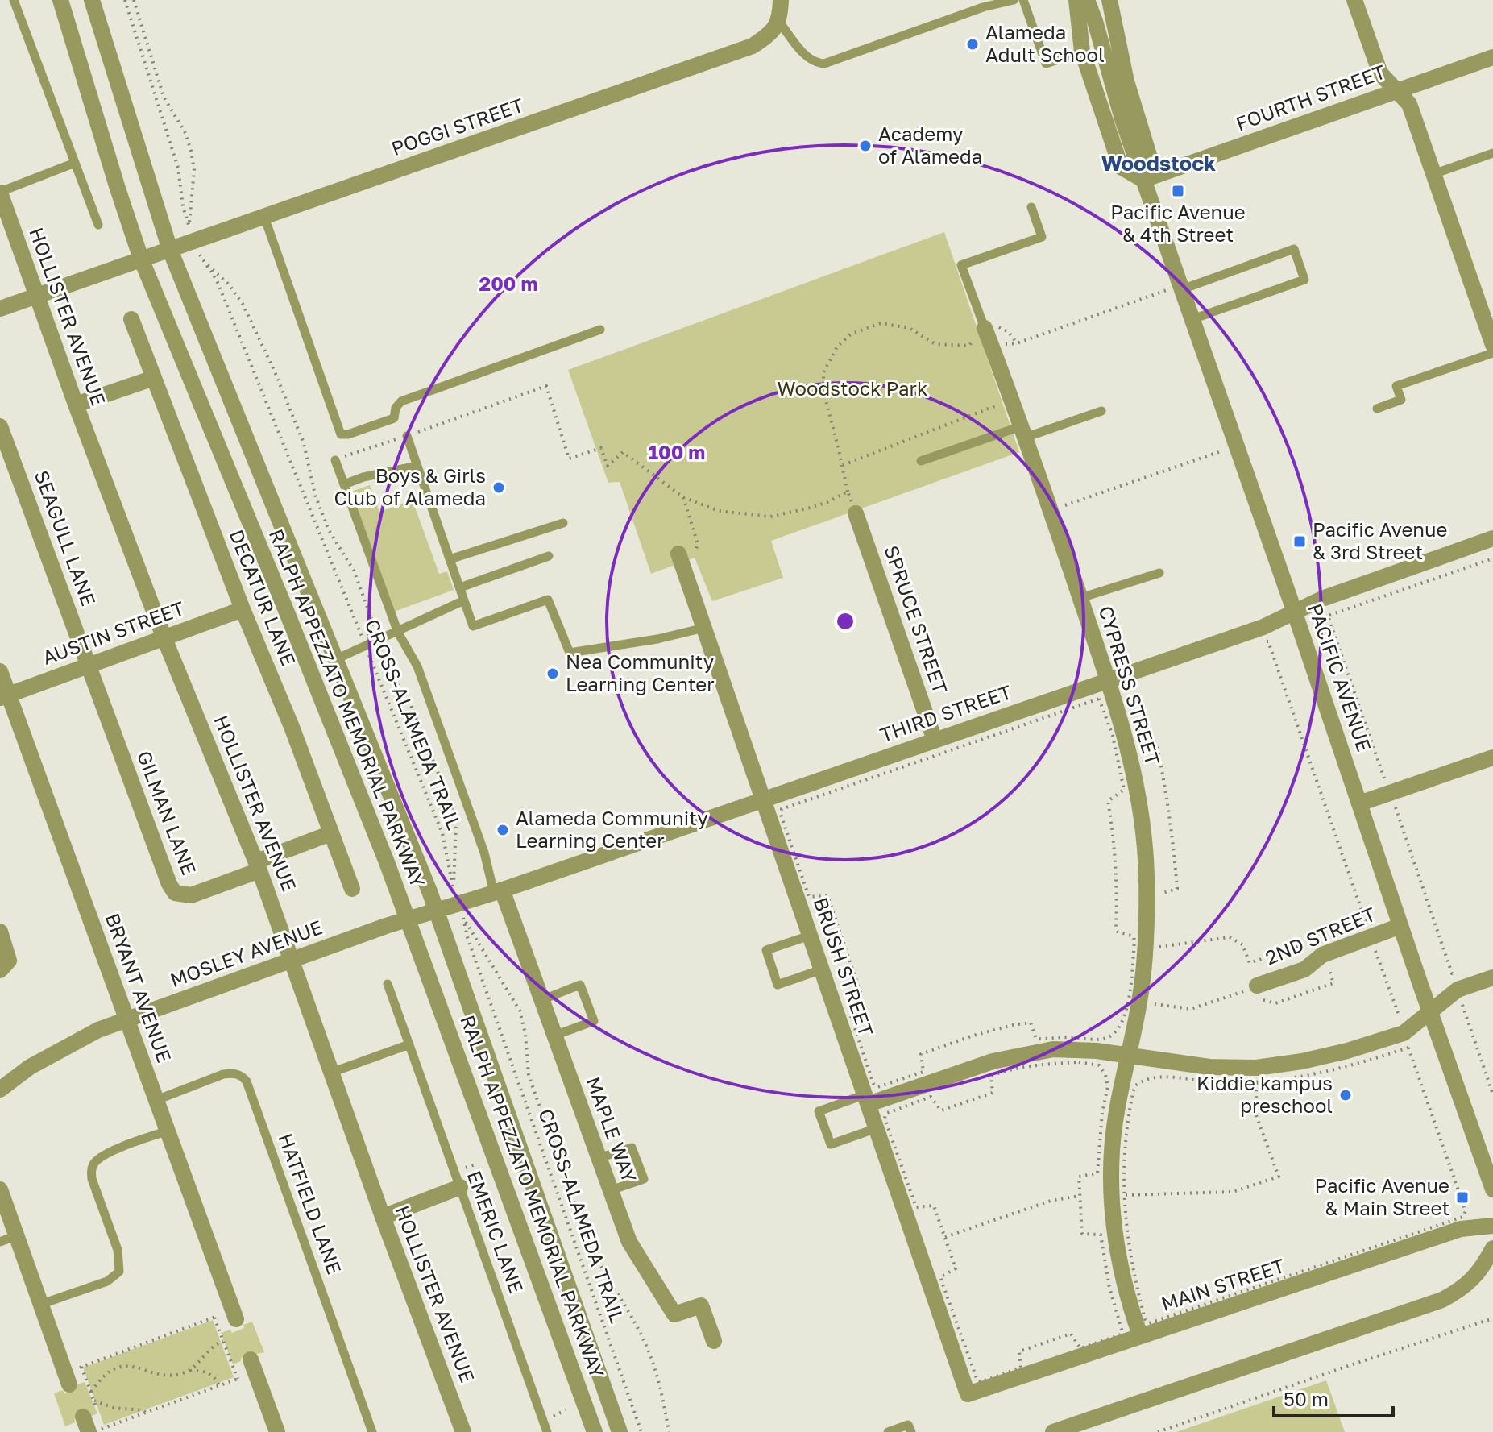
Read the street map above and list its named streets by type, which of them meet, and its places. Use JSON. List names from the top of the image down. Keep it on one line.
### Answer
{"streets":{"street":["FOURTH STREET","POGGI STREET","HOLLISTER AVENUE","SEAGULL LANE","DECATUR LANE","SPRUCE STREET","AUSTIN STREET","PACIFIC AVENUE","CYPRESS STREET","RALPH APPEZZATO MEMORIAL PARKWAY","THIRD STREET","GILMAN LANE","2ND STREET","MOSLEY AVENUE","BRUSH STREET","BRYANT AVENUE","MAPLE WAY","MAIN STREET"],"lane":["HATFIELD LANE","EMERIC LANE"],"path":["CROSS-ALAMEDA TRAIL"]},"crossings":[["FOURTH STREET","PACIFIC AVENUE"],["POGGI STREET","HOLLISTER AVENUE"],["POGGI STREET","RALPH APPEZZATO MEMORIAL PARKWAY"],["HOLLISTER AVENUE","AUSTIN STREET"],["HOLLISTER AVENUE","GILMAN LANE"],["HOLLISTER AVENUE","MOSLEY AVENUE"],["SEAGULL LANE","AUSTIN STREET"],["SEAGULL LANE","GILMAN LANE"],["DECATUR LANE","AUSTIN STREET"],["SPRUCE STREET","THIRD STREET"],["AUSTIN STREET","GILMAN LANE"],["AUSTIN STREET","BRYANT AVENUE"],["PACIFIC AVENUE","THIRD STREET"],["PACIFIC AVENUE","2ND STREET"],["CYPRESS STREET","THIRD STREET"],["CYPRESS STREET","MAIN STREET"],["RALPH APPEZZATO MEMORIAL PARKWAY","THIRD STREET"],["RALPH APPEZZATO MEMORIAL PARKWAY","MOSLEY AVENUE"],["THIRD STREET","MOSLEY AVENUE"],["THIRD STREET","BRUSH STREET"],["THIRD STREET","MAPLE WAY"],["MOSLEY AVENUE","BRYANT AVENUE"],["BRUSH STREET","MAIN STREET"],["BRYANT AVENUE","HATFIELD LANE"]],"districts":["Woodstock"],"parks":["Woodstock Park"],"places":{"other":["Alameda Adult School","Academy of Alameda","Boys & Girls Club of Alameda","Nea Community Learning Center","Alameda Community Learning Center","Kiddie kampus preschool"],"transit":["Pacific Avenue & 4th Street","Pacific Avenue & 3rd Street","Pacific Avenue & Main Street"]},"scale_bar":"50 m","rings":["200 m","100 m"]}
